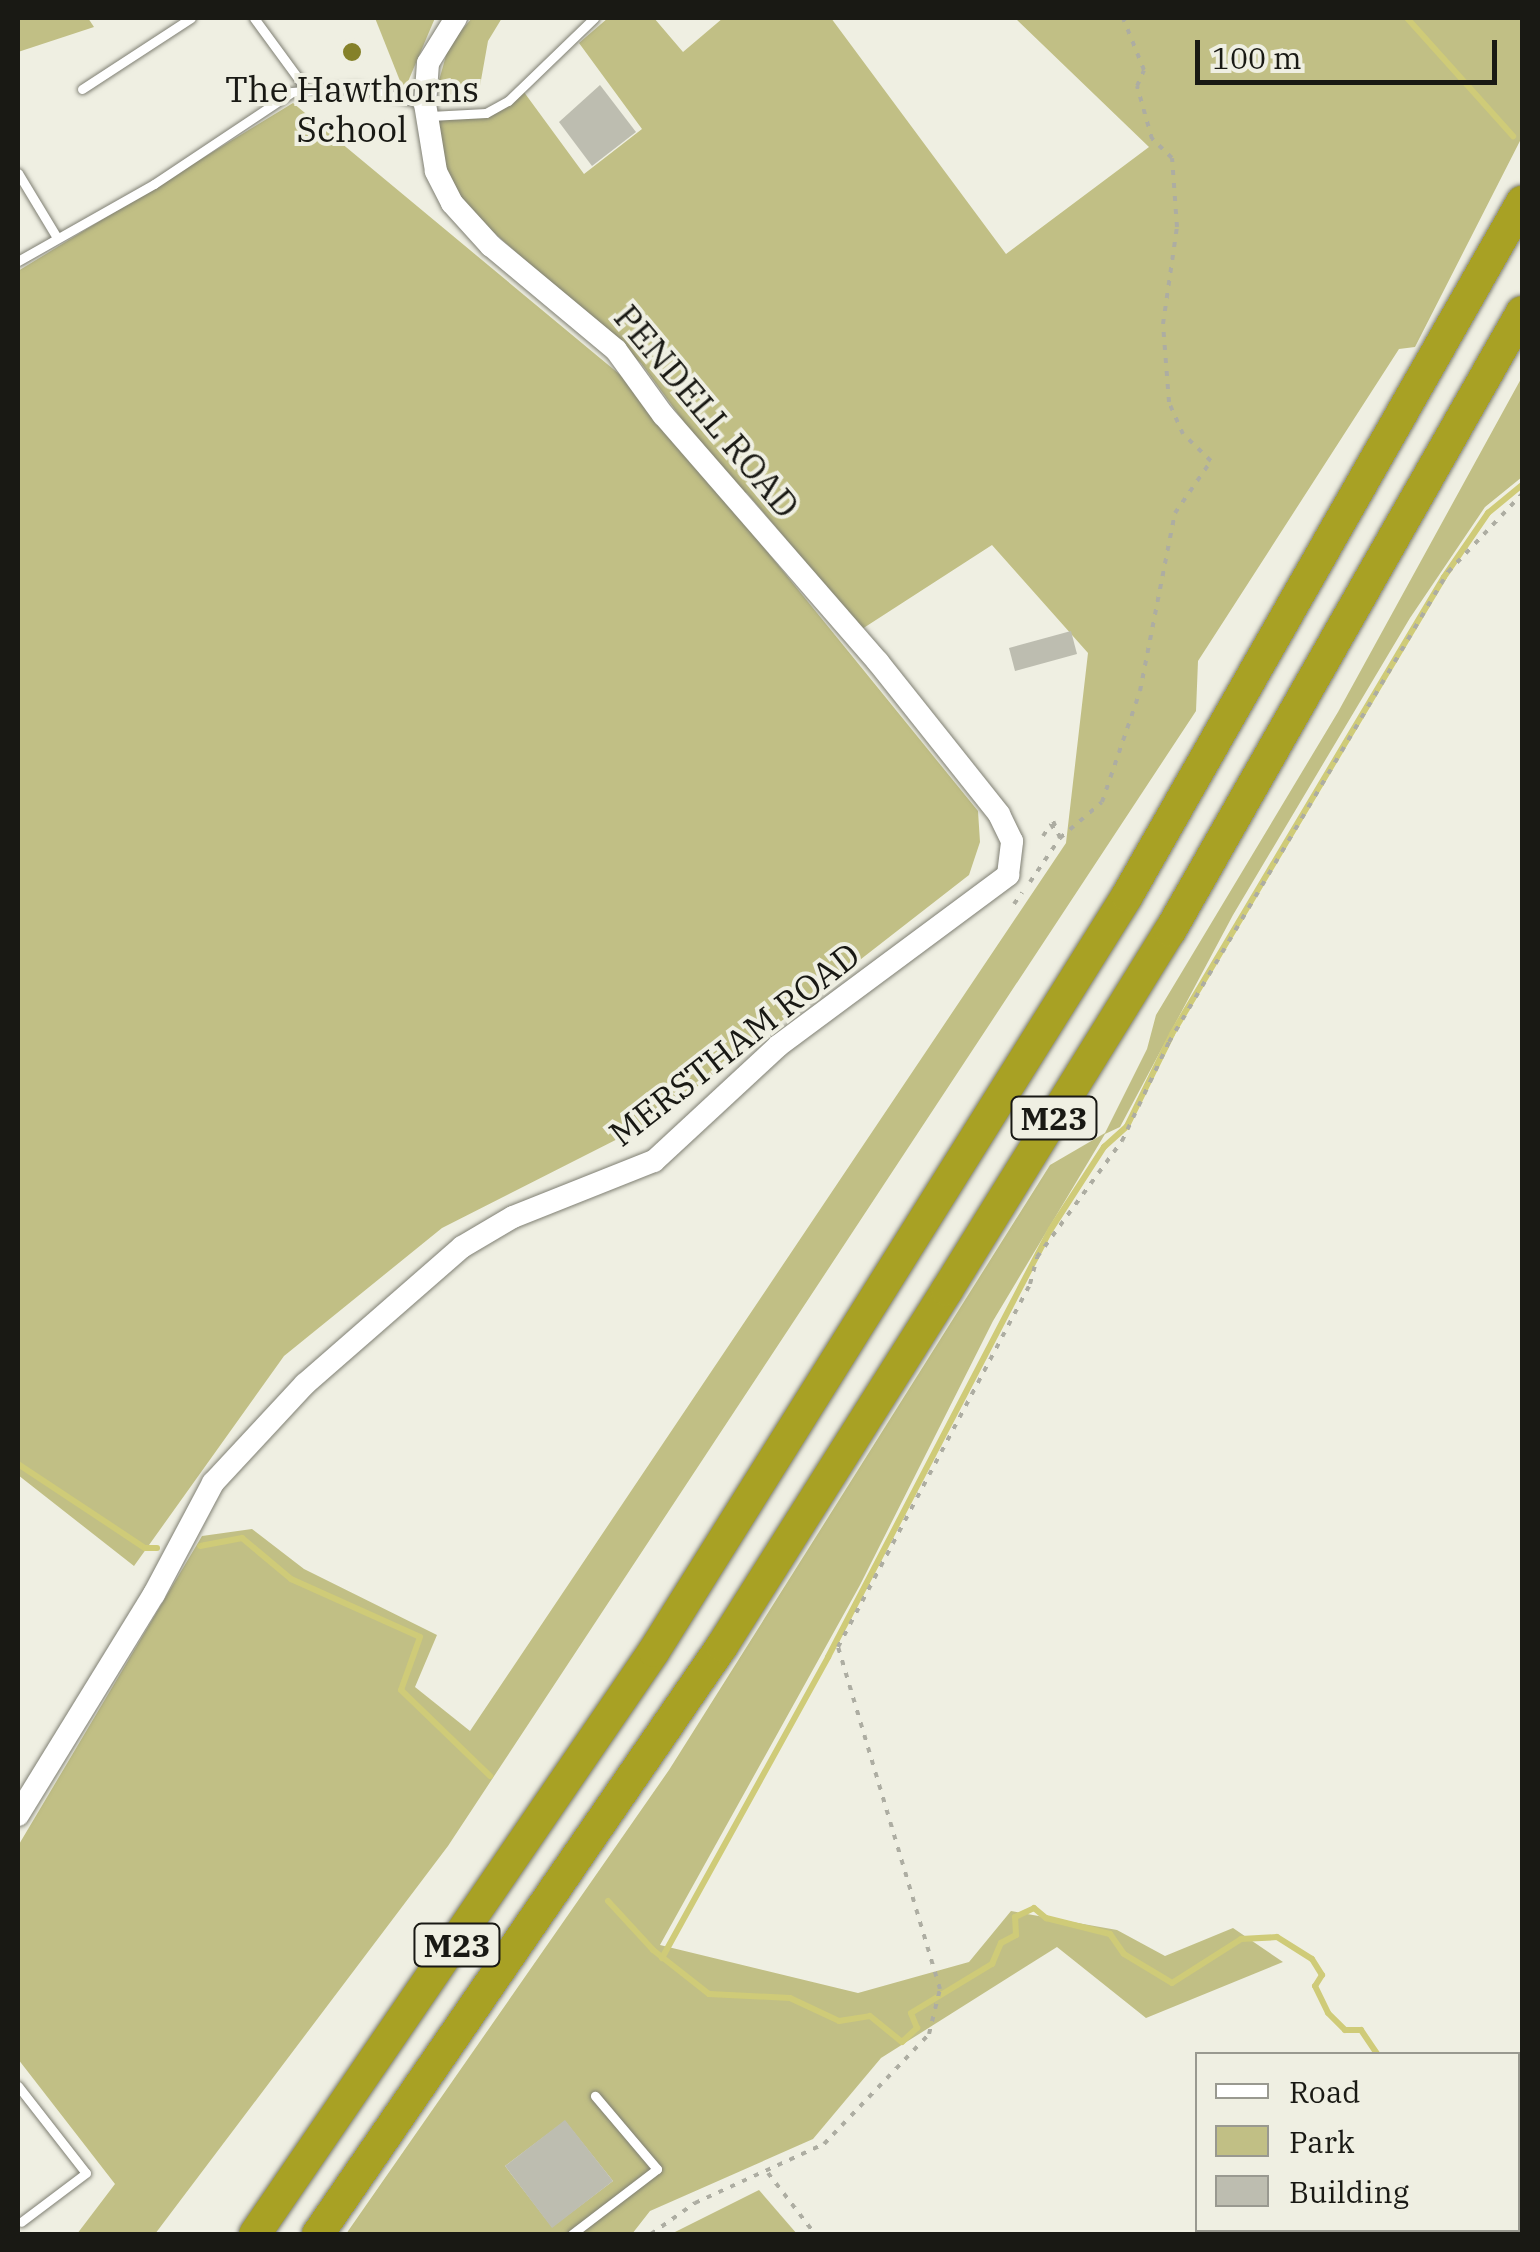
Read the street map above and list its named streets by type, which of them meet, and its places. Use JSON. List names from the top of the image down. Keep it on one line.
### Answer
{"streets":{"highway":["M23"],"street":["PENDELL ROAD","MERSTHAM ROAD"]},"crossings":[["PENDELL ROAD","MERSTHAM ROAD"]],"places":["The Hawthorns School"],"legend":["Road","Park","Building"],"scale_bar":"100 m"}
